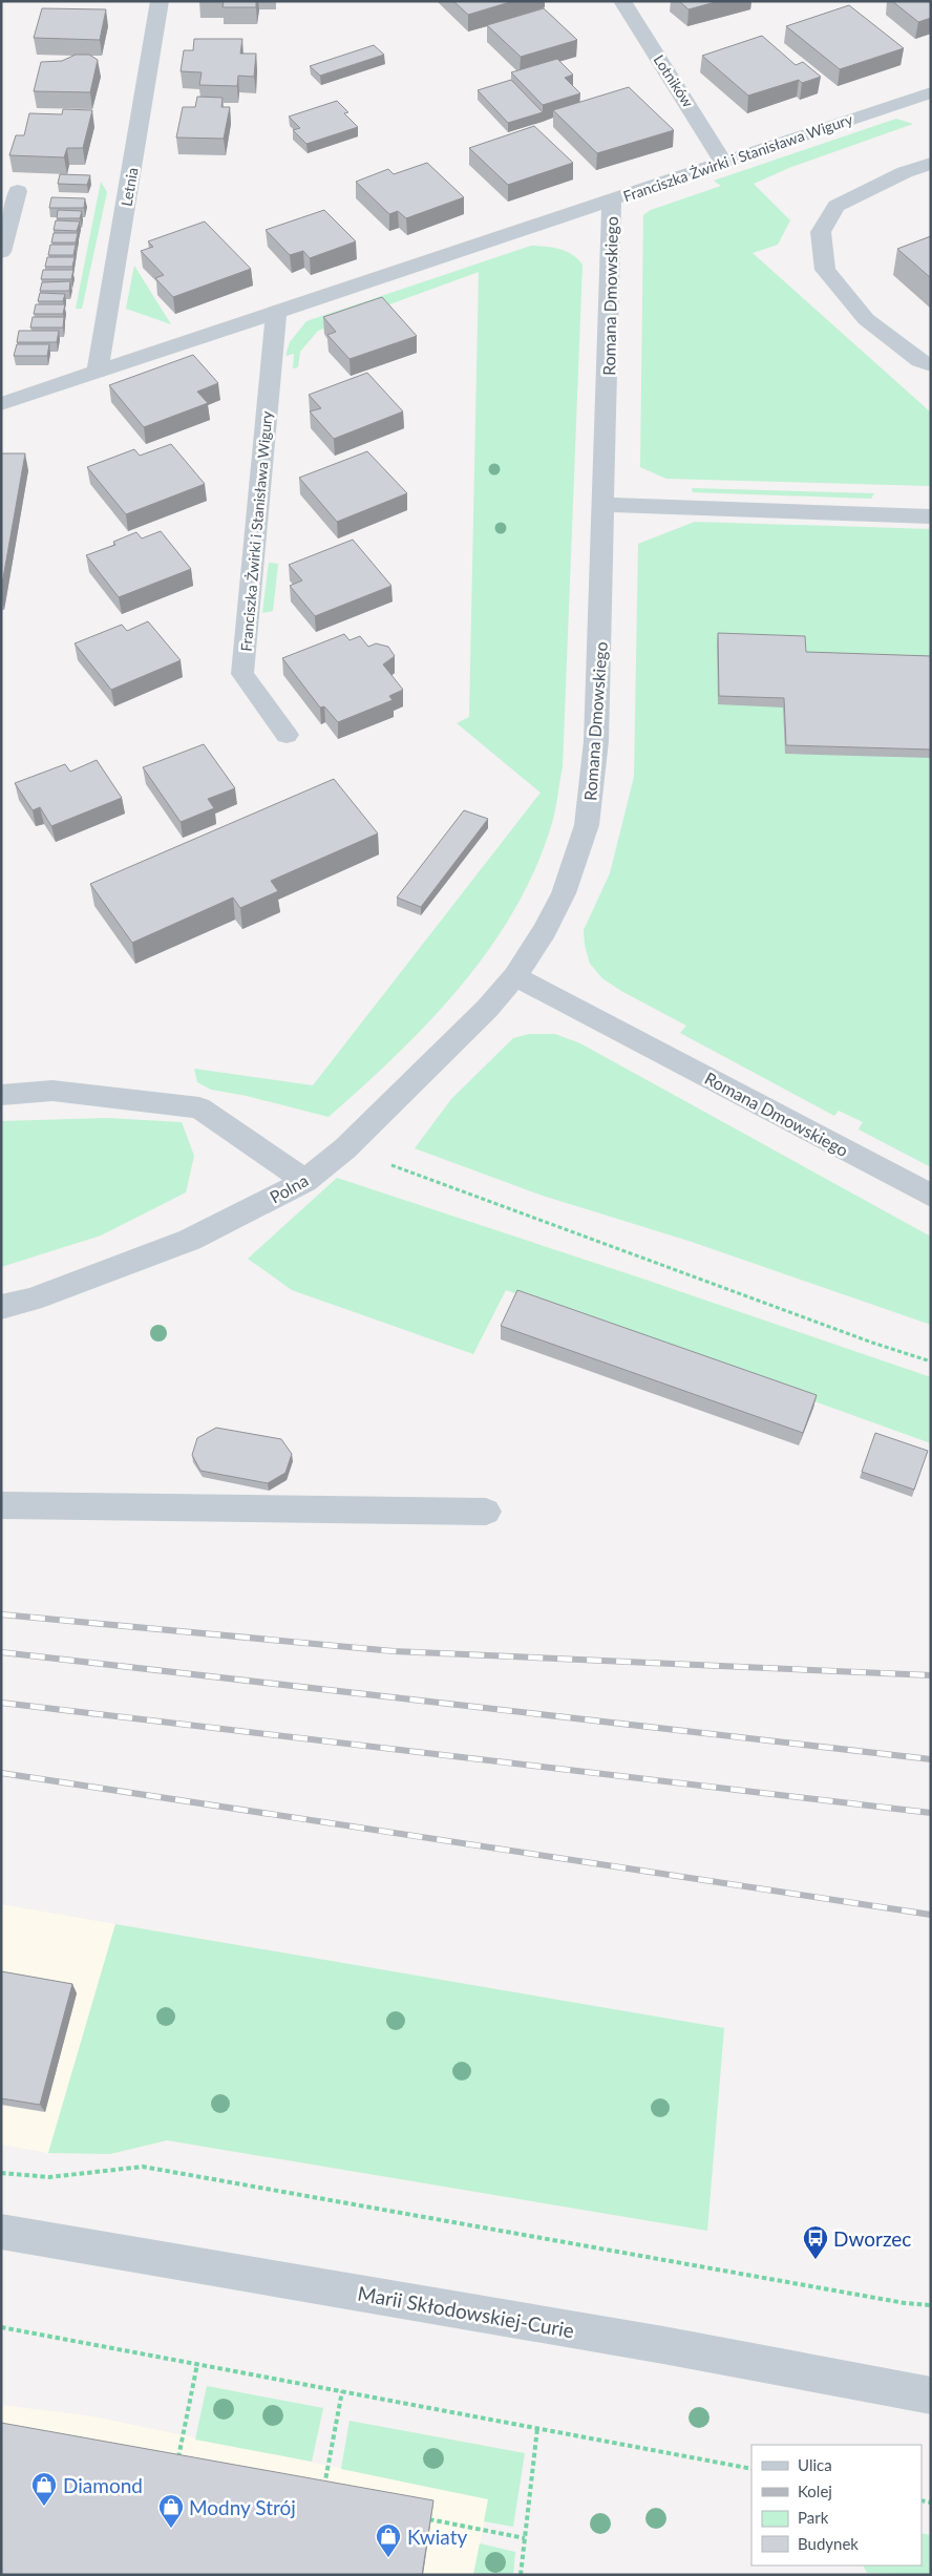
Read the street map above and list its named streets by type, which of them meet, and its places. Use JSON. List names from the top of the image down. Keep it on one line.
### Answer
{"streets":{"street":["Lotników","Franciszka Żwirki i Stanisława Wigury","Letnia","Romana Dmowskiego","Polna","Marii Skłodowskiej-Curie"]},"crossings":[["Lotników","Franciszka Żwirki i Stanisława Wigury"],["Franciszka Żwirki i Stanisława Wigury","Letnia"],["Franciszka Żwirki i Stanisława Wigury","Romana Dmowskiego"],["Romana Dmowskiego","Polna"]],"places":{"bus stop":["Dworzec"],"shop":["Diamond","Modny Strój","Kwiaty"]},"legend":["Ulica","Kolej","Park","Budynek"]}
